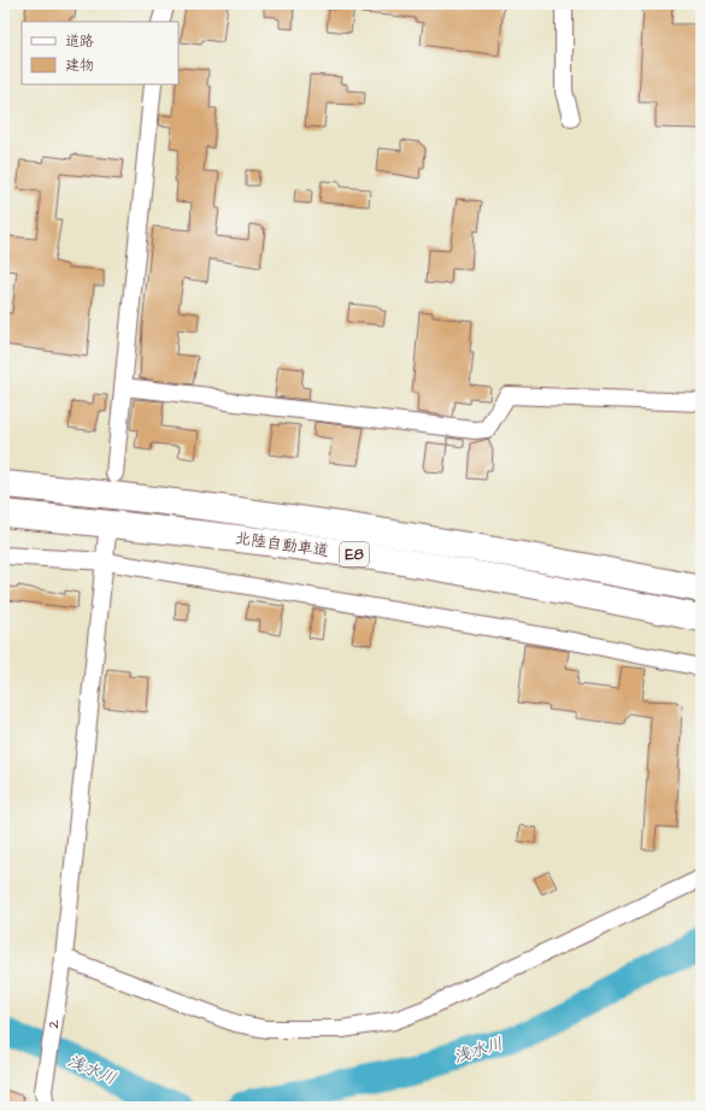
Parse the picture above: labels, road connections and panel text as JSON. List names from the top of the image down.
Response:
{
  "streets": {
    "highway": ["北陸自動車道", "E8"],
    "street": ["2"]
  },
  "water": ["浅水川"],
  "legend": ["道路", "建物"]
}
